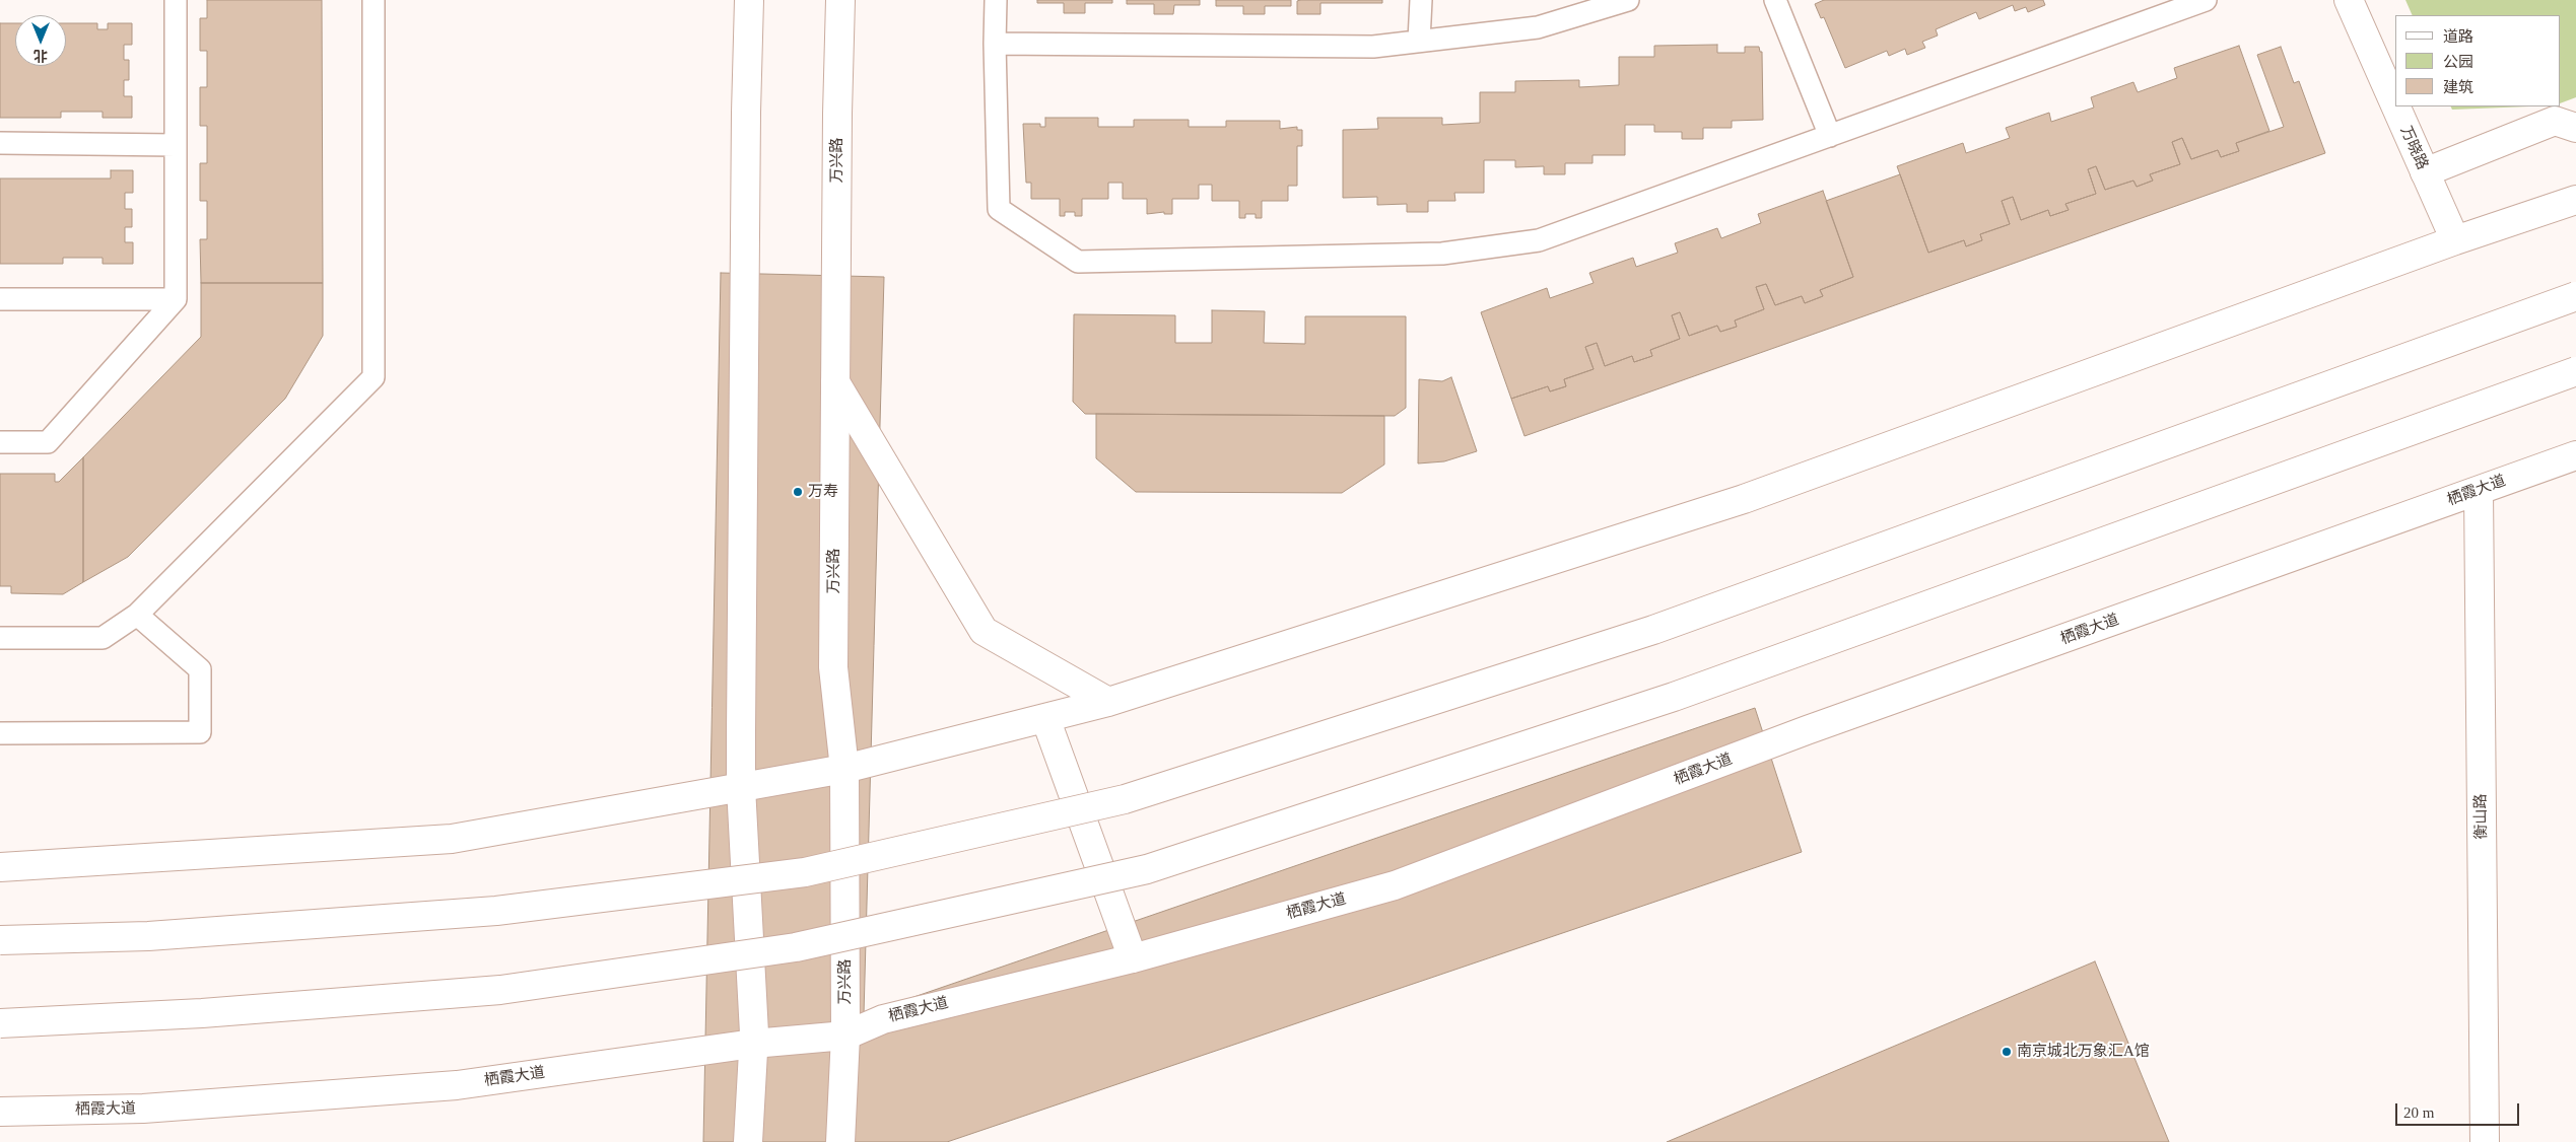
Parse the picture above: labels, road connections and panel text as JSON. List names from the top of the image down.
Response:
{
  "streets": {
    "main road": [
      "万晓路",
      "万兴路",
      "栖霞大道",
      "衡山路"
    ]
  },
  "crossings": [
    ["万兴路", "栖霞大道"],
    ["栖霞大道", "衡山路"]
  ],
  "places": ["万寿", "南京城北万象汇A馆"],
  "legend": ["道路", "公园", "建筑"],
  "scale_bar": "20 m",
  "north": "bottom"
}
